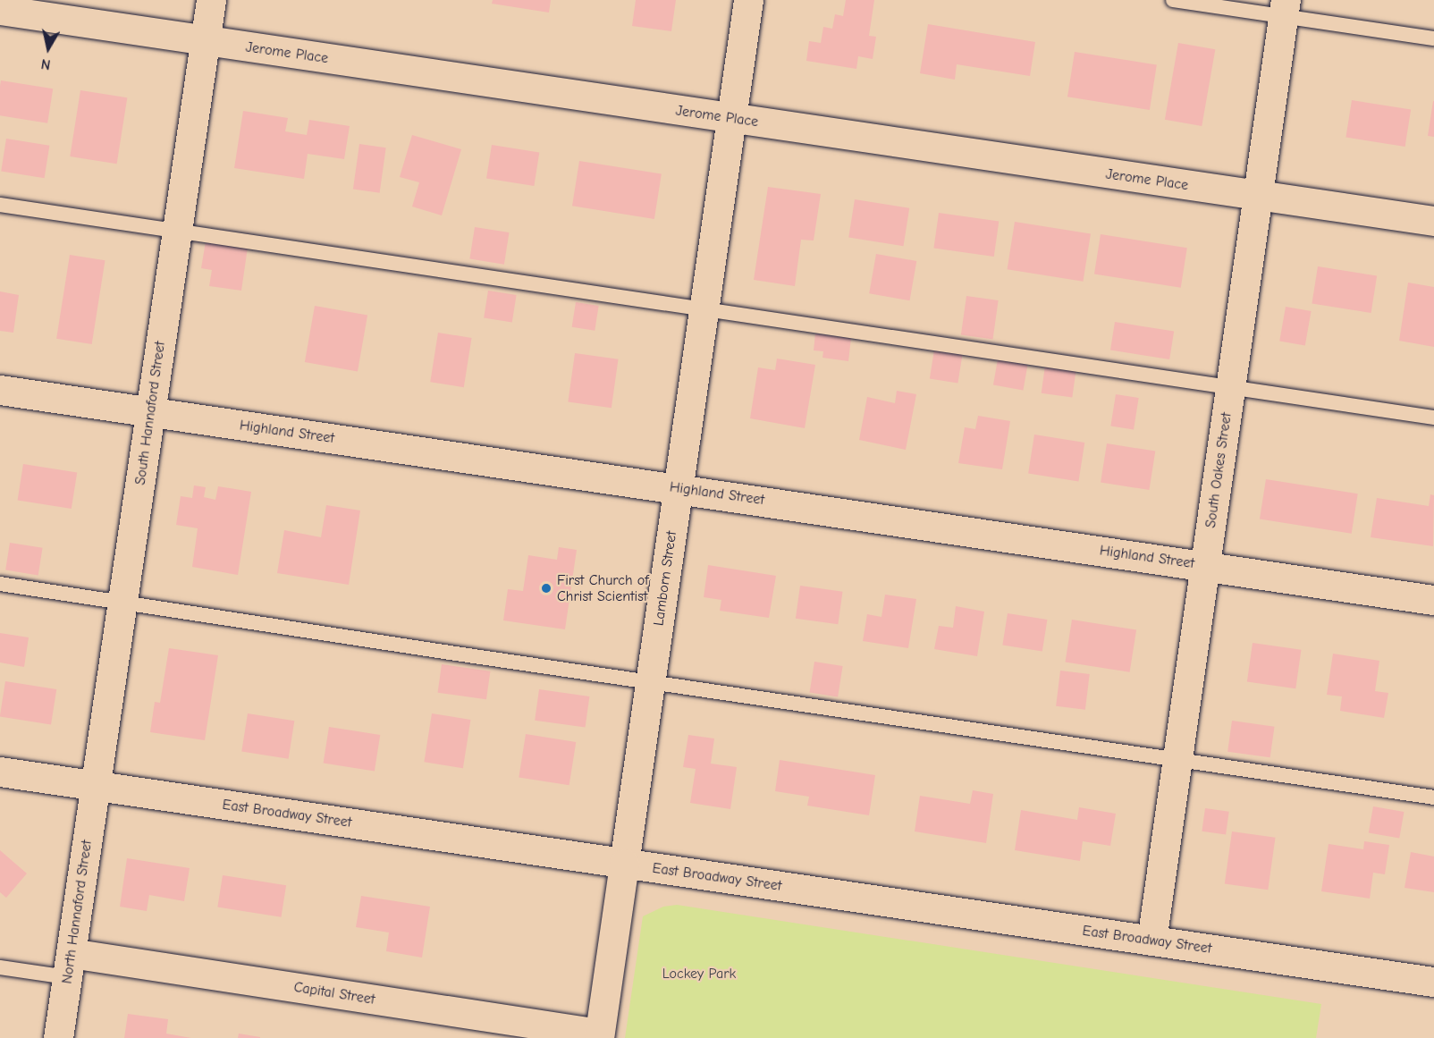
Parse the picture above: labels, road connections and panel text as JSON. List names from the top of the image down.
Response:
{
  "streets": {
    "street": [
      "Jerome Place",
      "South Hannaford Street",
      "Highland Street",
      "South Oakes Street",
      "Lamborn Street",
      "East Broadway Street",
      "North Hannaford Street",
      "Capital Street"
    ]
  },
  "crossings": [
    ["Jerome Place", "South Hannaford Street"],
    ["Jerome Place", "South Oakes Street"],
    ["Jerome Place", "Lamborn Street"],
    ["South Hannaford Street", "Highland Street"],
    ["South Hannaford Street", "East Broadway Street"],
    ["South Hannaford Street", "North Hannaford Street"],
    ["Highland Street", "South Oakes Street"],
    ["Highland Street", "Lamborn Street"],
    ["South Oakes Street", "East Broadway Street"],
    ["Lamborn Street", "East Broadway Street"],
    ["Lamborn Street", "Capital Street"],
    ["East Broadway Street", "North Hannaford Street"],
    ["North Hannaford Street", "Capital Street"]
  ],
  "parks": ["Lockey Park"],
  "places": ["First Church of Christ Scientist"],
  "north": "bottom"
}
